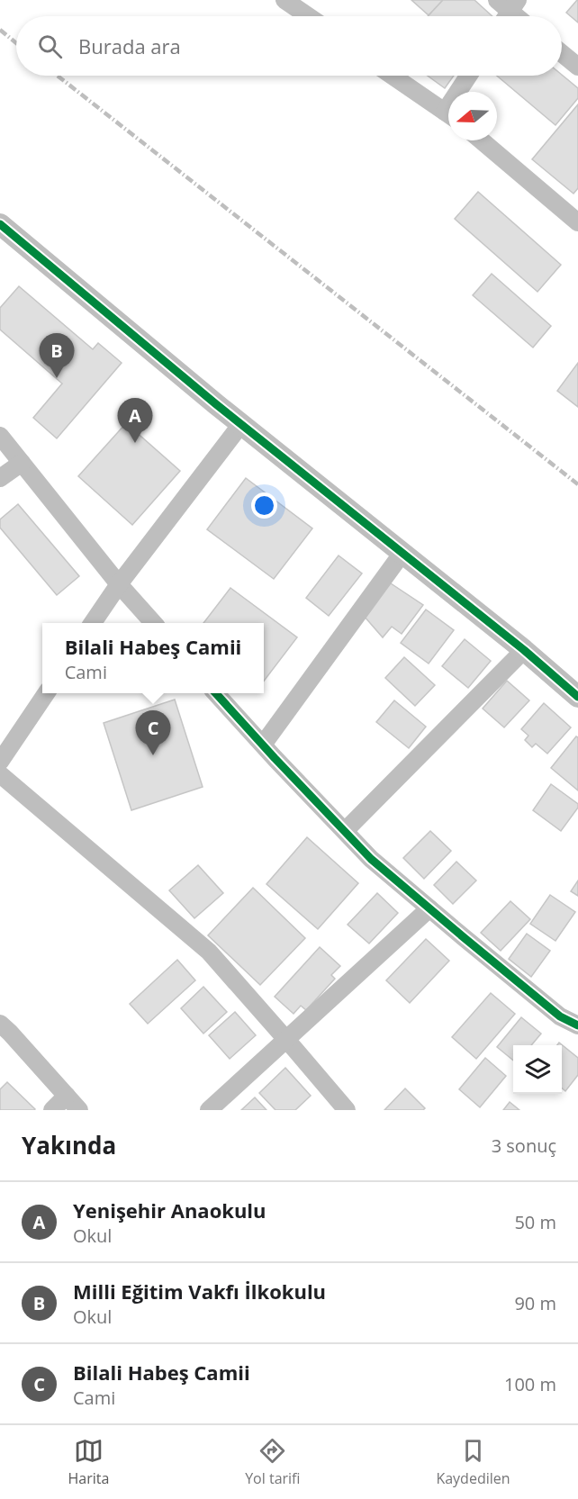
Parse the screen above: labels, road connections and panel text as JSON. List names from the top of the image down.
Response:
{
  "north": "left",
  "page": {
    "search": "Burada ara",
    "pins": ["B", "A", "C"],
    "popup": ["Bilali Habeş Camii", "Cami"],
    "heading": ["Yakında", "3 sonuç"],
    "list": [
      {
        "mark": "A",
        "name": "Yenişehir Anaokulu",
        "note": "Okul",
        "value": "50 m"
      },
      {
        "mark": "B",
        "name": "Milli Eğitim Vakfı İlkokulu",
        "note": "Okul",
        "value": "90 m"
      },
      {
        "mark": "C",
        "name": "Bilali Habeş Camii",
        "note": "Cami",
        "value": "100 m"
      }
    ],
    "nav": ["Harita", "Yol tarifi", "Kaydedilen"]
  }
}
